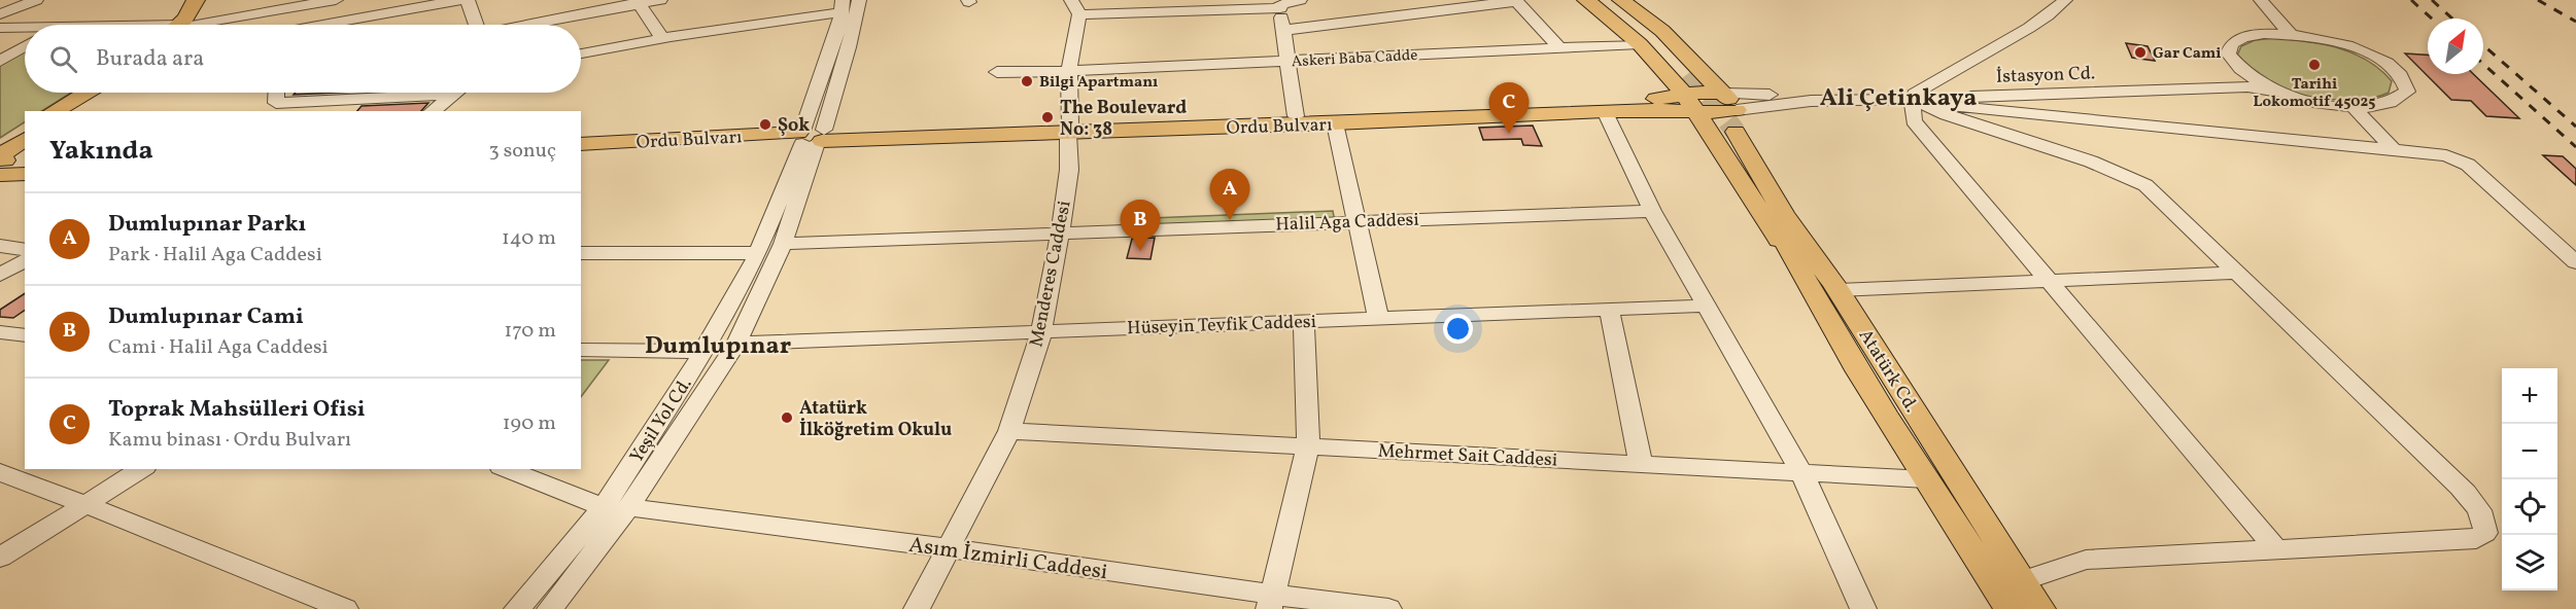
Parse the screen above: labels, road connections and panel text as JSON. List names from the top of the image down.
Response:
{
  "streets": {
    "main road": ["Ordu Bulvarı", "Atatürk Cd."],
    "street": [
      "Askeri Baba Cadde",
      "İstasyon Cd.",
      "Halil Aga Caddesi",
      "Menderes Caddesi",
      "Hüseyin Tevfik Caddesi",
      "Yeşil Yol Cd.",
      "Mehrmet Sait Caddesi",
      "Asım İzmirli Caddesi"
    ]
  },
  "crossings": [
    ["Askeri Baba Cadde", "Menderes Caddesi"],
    ["İstasyon Cd.", "Ordu Bulvarı"],
    ["İstasyon Cd.", "Atatürk Cd."],
    ["Ordu Bulvarı", "Menderes Caddesi"],
    ["Ordu Bulvarı", "Atatürk Cd."],
    ["Ordu Bulvarı", "Yeşil Yol Cd."],
    ["Halil Aga Caddesi", "Menderes Caddesi"],
    ["Halil Aga Caddesi", "Yeşil Yol Cd."],
    ["Menderes Caddesi", "Hüseyin Tevfik Caddesi"],
    ["Menderes Caddesi", "Mehrmet Sait Caddesi"],
    ["Menderes Caddesi", "Asım İzmirli Caddesi"],
    ["Hüseyin Tevfik Caddesi", "Yeşil Yol Cd."],
    ["Atatürk Cd.", "Mehrmet Sait Caddesi"],
    ["Yeşil Yol Cd.", "Asım İzmirli Caddesi"]
  ],
  "districts": ["Ali Çetinkaya", "Dumlupınar"],
  "places": [
    "Gar Cami",
    "Tarihi Lokomotif 45025",
    "Bilgi Apartmanı",
    "The Boulevard No: 38",
    "Şok",
    "Atatürk İlköğretim Okulu"
  ],
  "north": "top right",
  "page": {
    "search": "Burada ara",
    "pins": ["C", "A", "B"],
    "heading": ["Yakında", "3 sonuç"],
    "list": [
      {
        "mark": "A",
        "name": "Dumlupınar Parkı",
        "note": "Park · Halil Aga Caddesi",
        "value": "140 m"
      },
      {
        "mark": "B",
        "name": "Dumlupınar Cami",
        "note": "Cami · Halil Aga Caddesi",
        "value": "170 m"
      },
      {
        "mark": "C",
        "name": "Toprak Mahsülleri Ofisi",
        "note": "Kamu binası · Ordu Bulvarı",
        "value": "190 m"
      }
    ],
    "map_buttons": ["+", "−"]
  }
}
